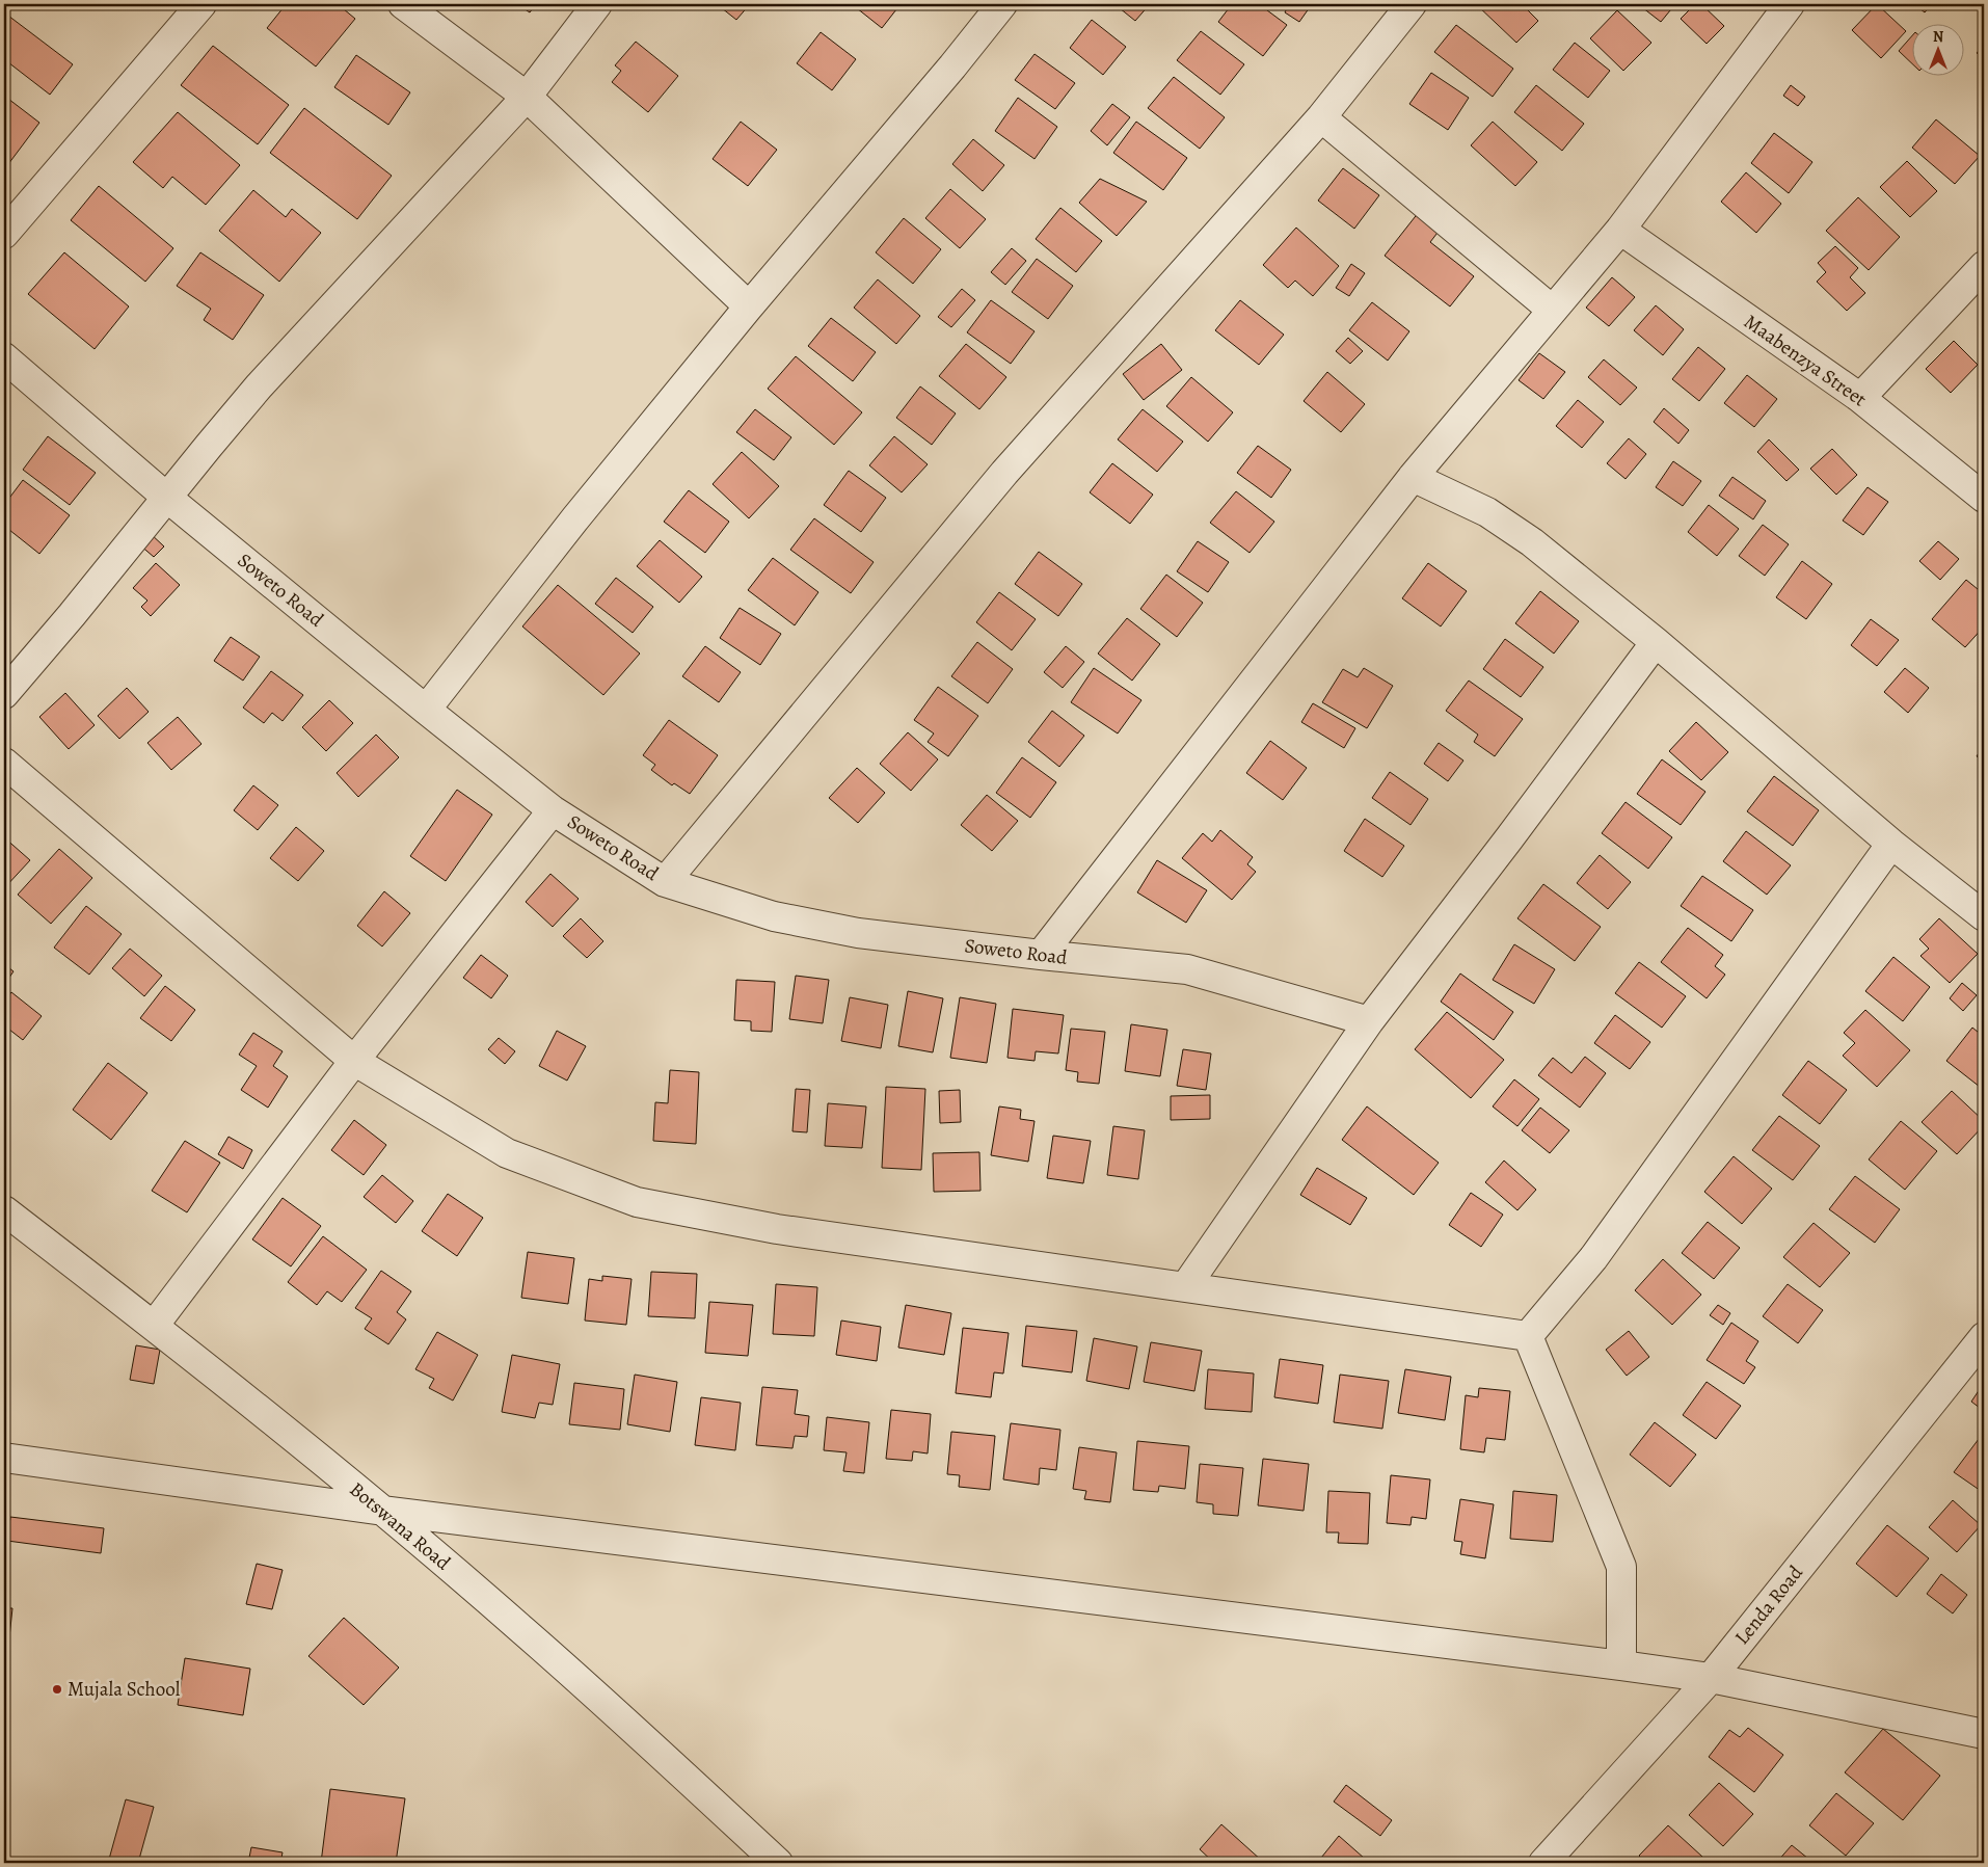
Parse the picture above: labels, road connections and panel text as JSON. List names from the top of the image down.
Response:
{
  "streets": {
    "street": [
      "Maabenzya Street",
      "Soweto Road",
      "Botswana Road",
      "Lenda Road"
    ]
  },
  "places": ["Mujala School"],
  "north": "top"
}
